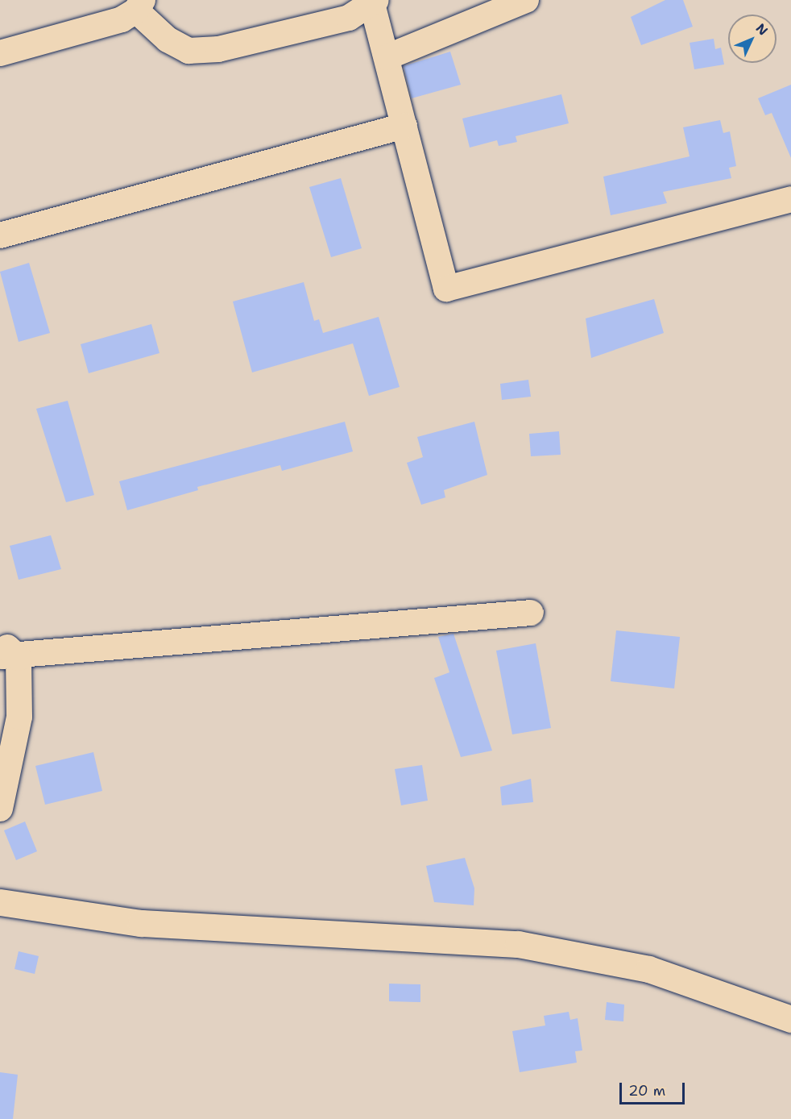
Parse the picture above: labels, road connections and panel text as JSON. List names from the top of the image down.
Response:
{
  "scale_bar": "20 m",
  "north": "top right"
}
